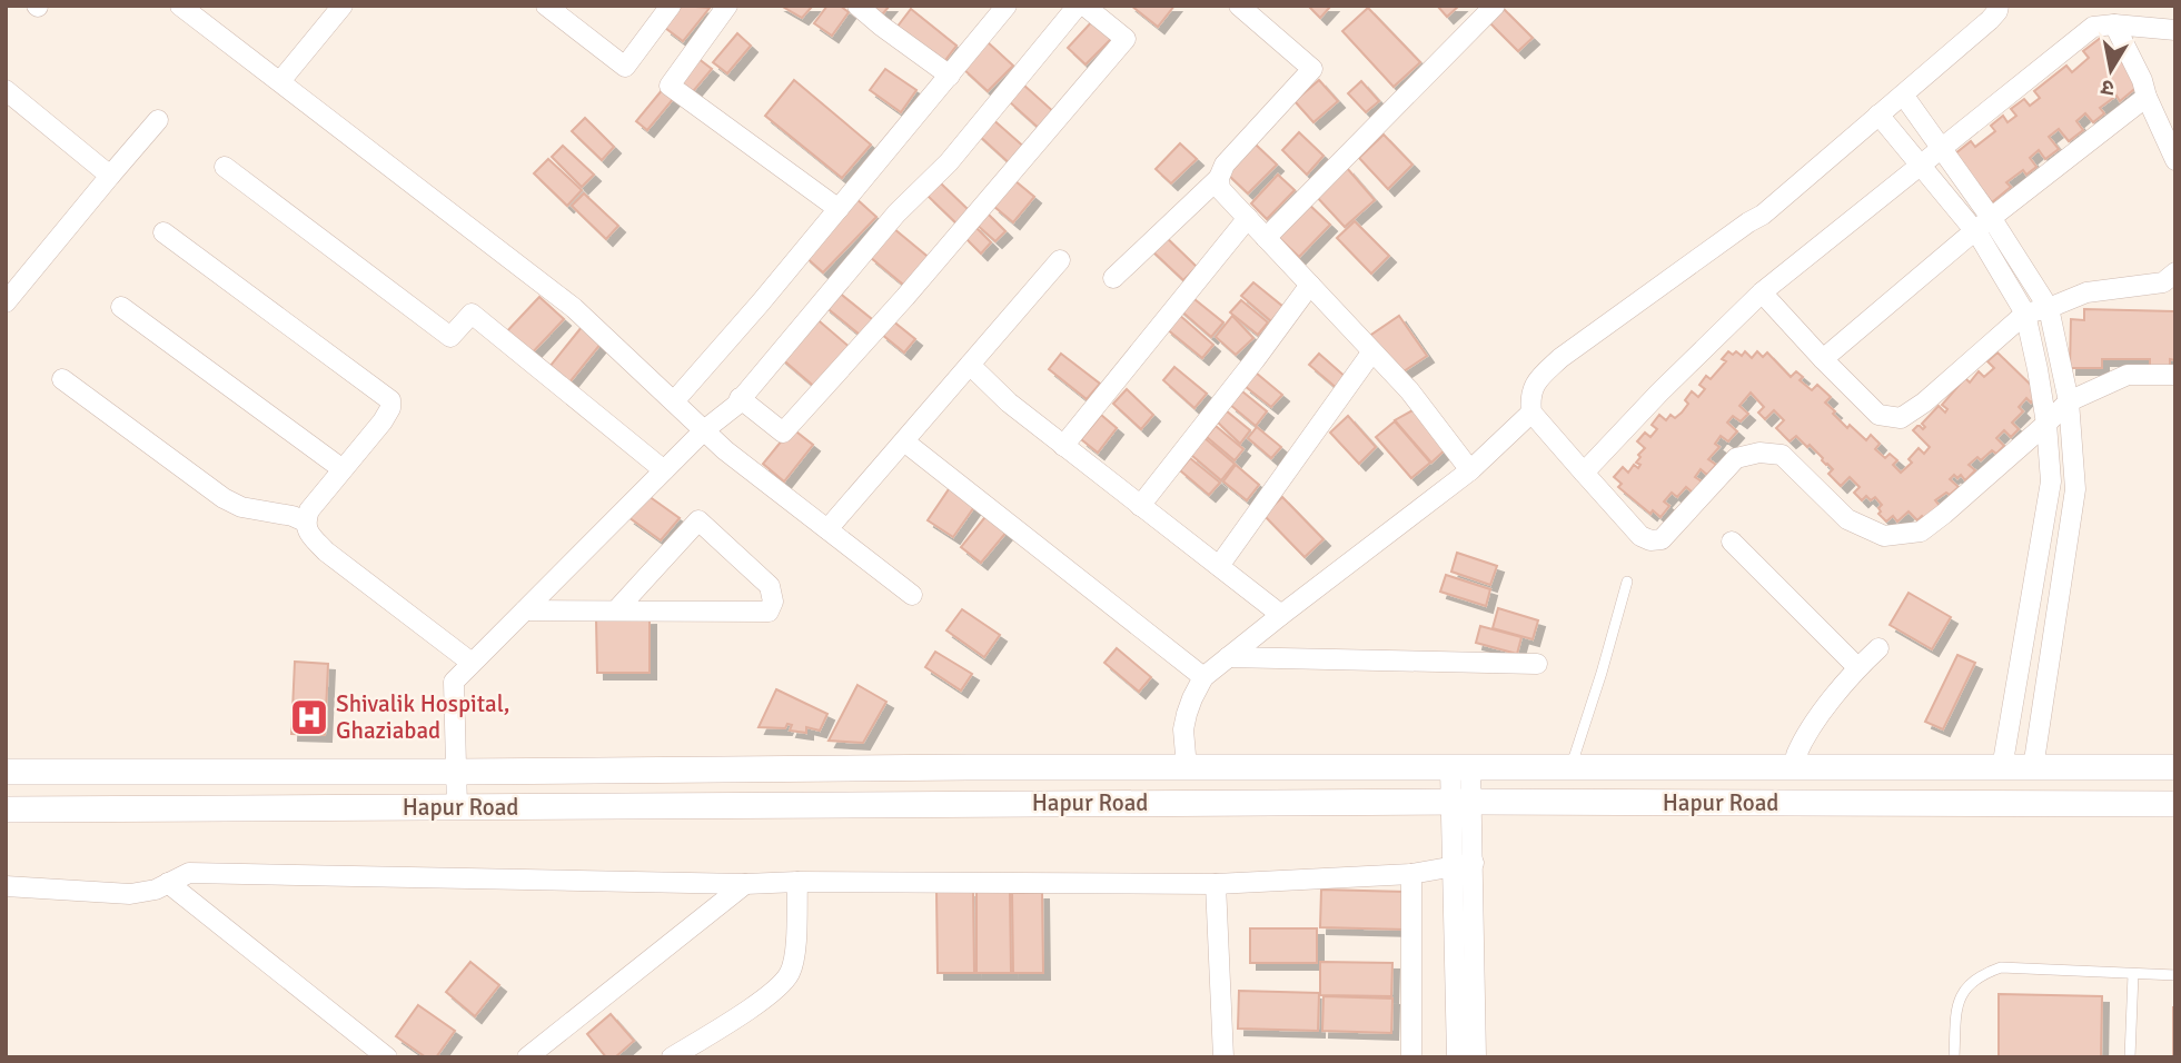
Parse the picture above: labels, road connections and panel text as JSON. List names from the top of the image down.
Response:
{
  "streets": {
    "main road": ["Hapur Road"]
  },
  "places": {
    "hospital": ["Shivalik Hospital, Ghaziabad"]
  },
  "north": "bottom"
}
